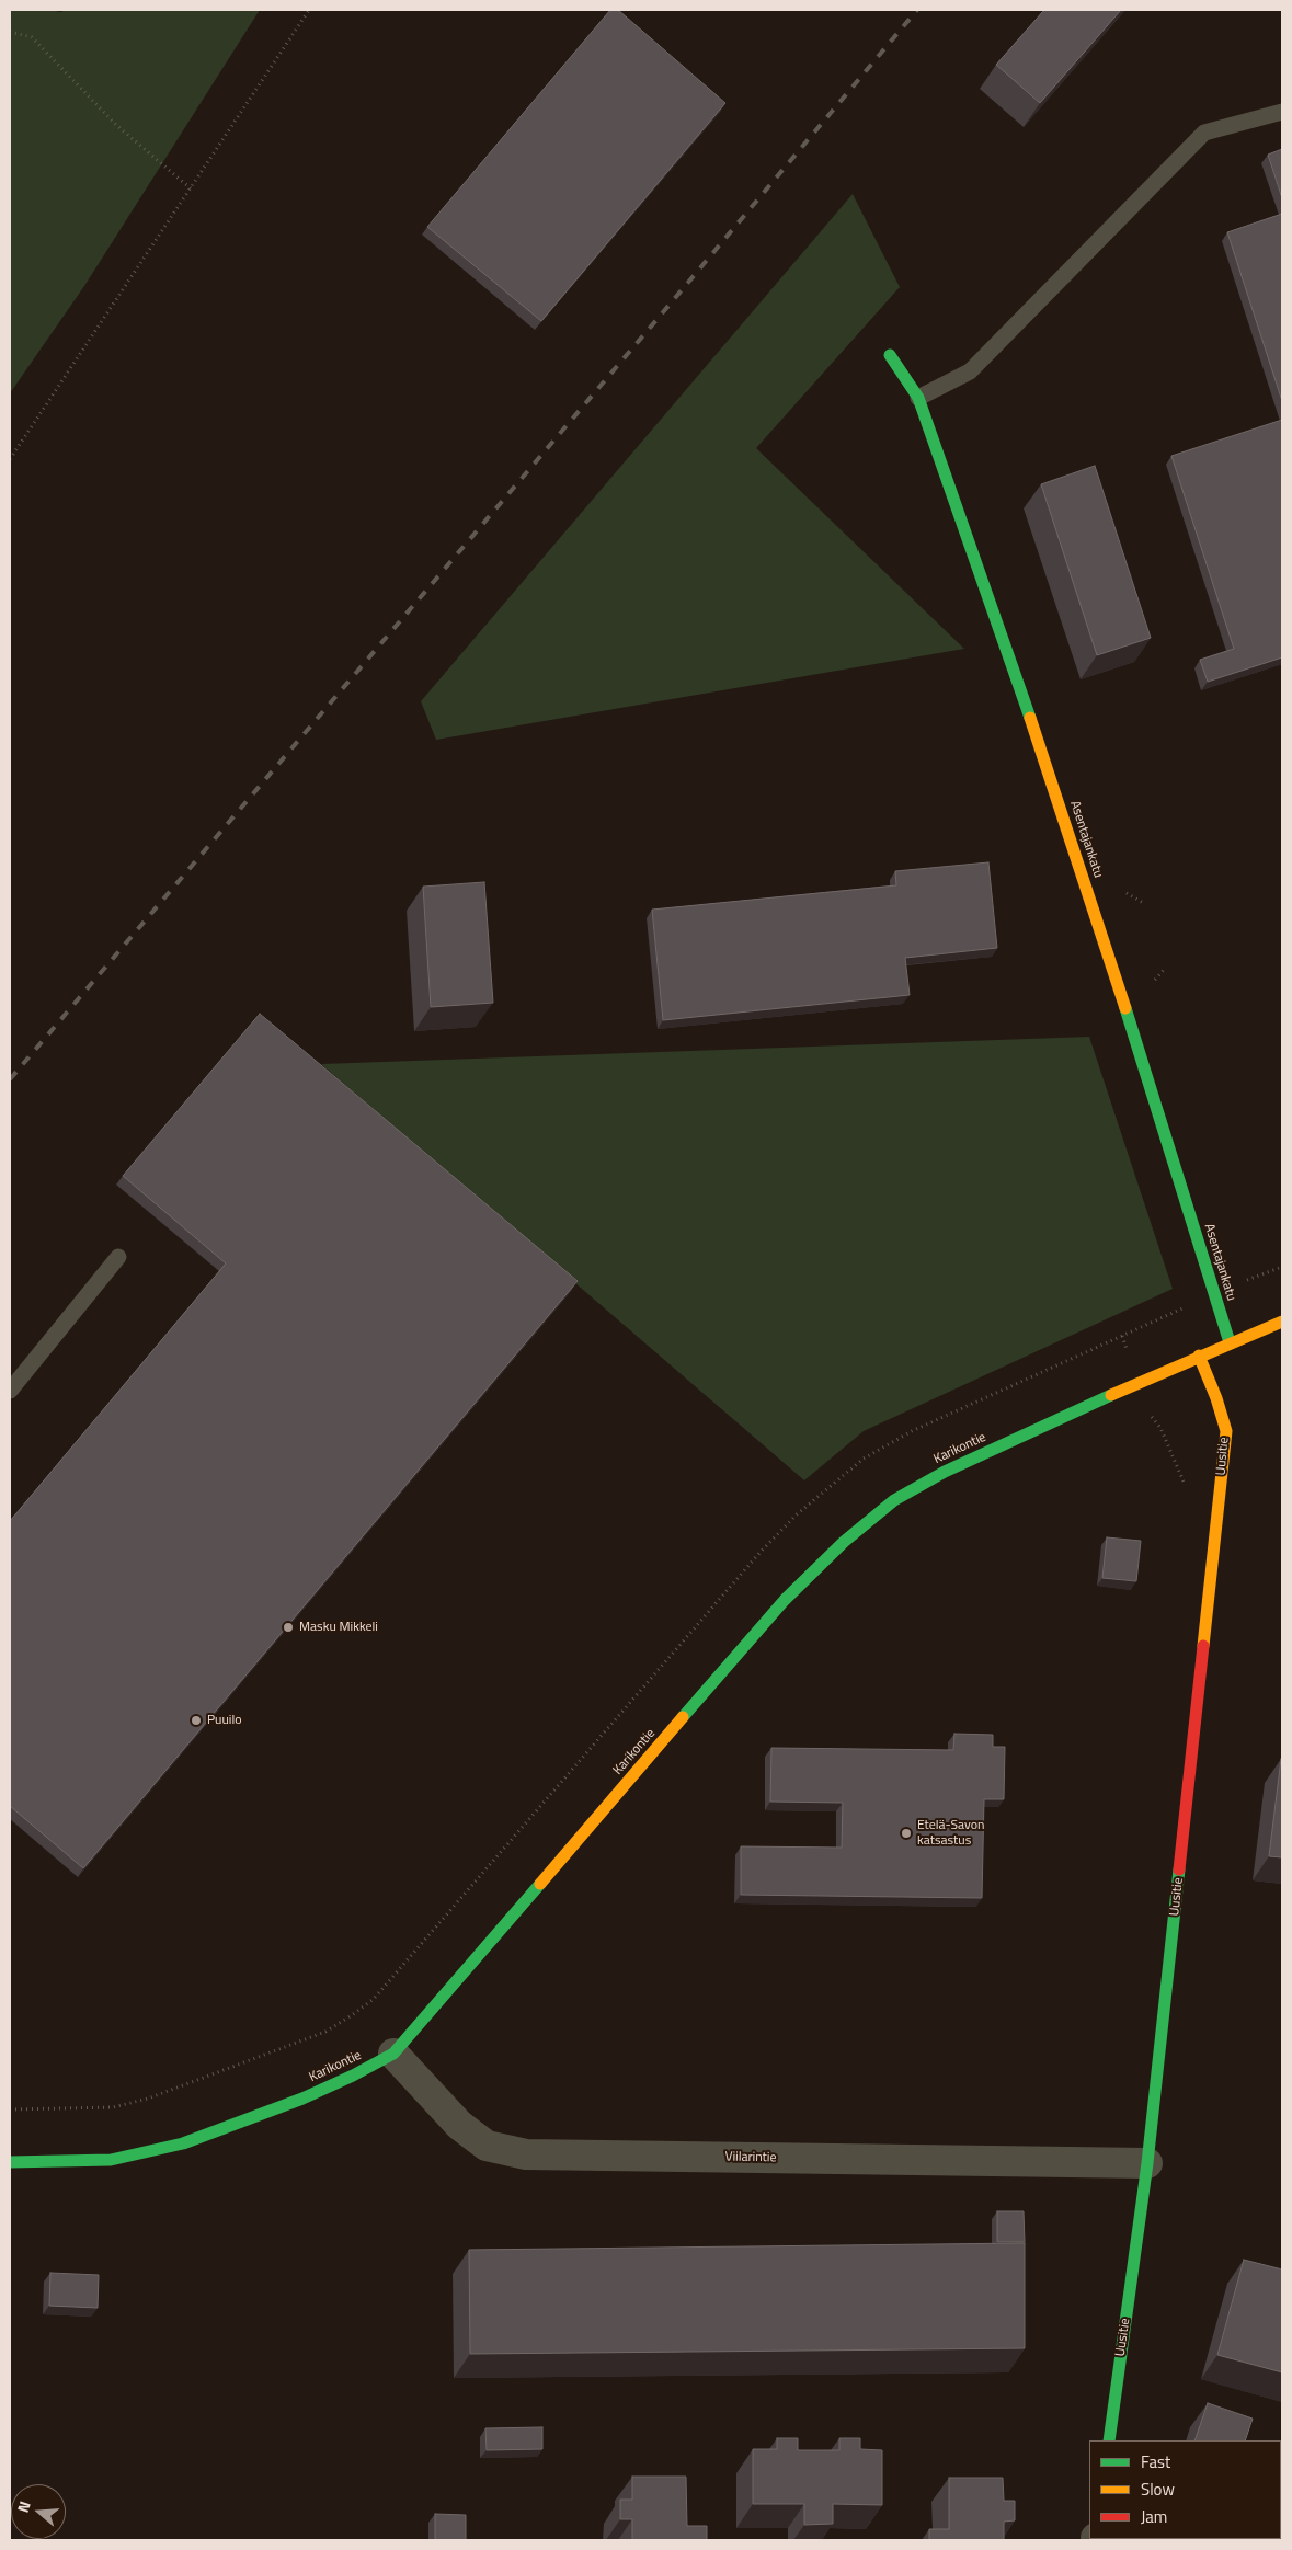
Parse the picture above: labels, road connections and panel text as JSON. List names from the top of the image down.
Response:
{
  "streets": {
    "street": [
      "Asentajankatu",
      "Karikontie",
      "Uusitie",
      "Viilarintie"
    ]
  },
  "crossings": [
    ["Asentajankatu", "Karikontie"],
    ["Karikontie", "Uusitie"],
    ["Karikontie", "Viilarintie"],
    ["Uusitie", "Viilarintie"]
  ],
  "places": ["Masku Mikkeli", "Puuilo", "Etelä-Savon katsastus"],
  "legend": ["Fast", "Slow", "Jam"],
  "north": "left"
}
